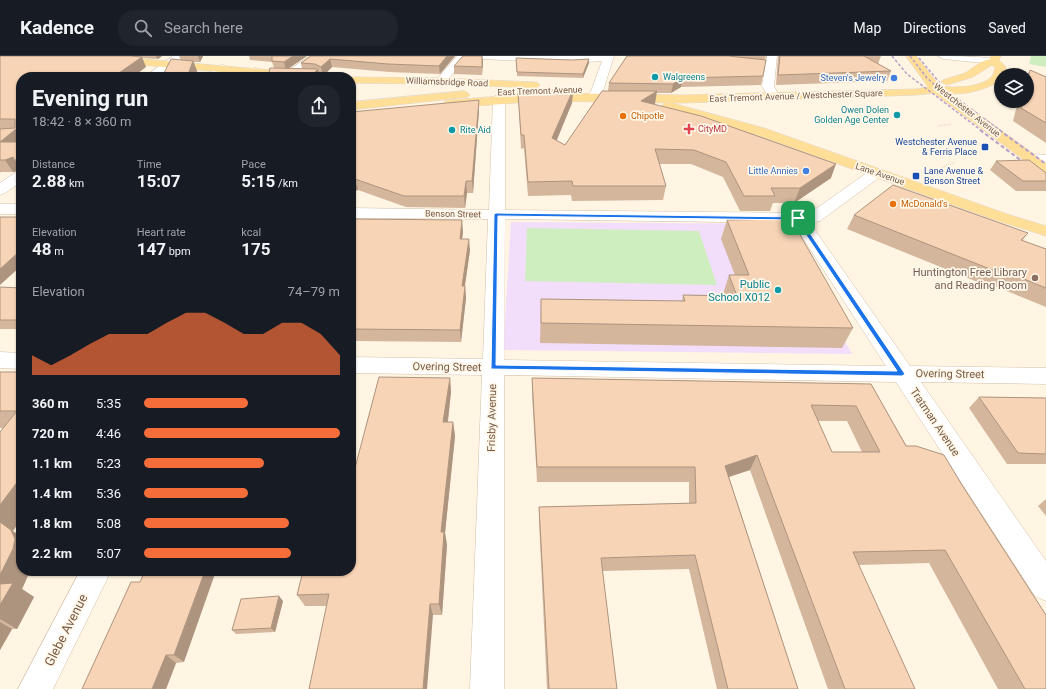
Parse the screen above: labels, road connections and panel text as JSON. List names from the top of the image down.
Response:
{
  "streets": {
    "main road": [
      "Williamsbridge Road",
      "East Tremont Avenue",
      "East Tremont Avenue / Westchester Square",
      "Westchester Avenue",
      "Lane Avenue"
    ],
    "street": [
      "Benson Street",
      "Overing Street",
      "Frisby Avenue",
      "Tratman Avenue",
      "Glebe Avenue"
    ]
  },
  "crossings": [
    ["Williamsbridge Road", "East Tremont Avenue"],
    ["East Tremont Avenue", "East Tremont Avenue / Westchester Square"],
    ["East Tremont Avenue", "Lane Avenue"],
    ["East Tremont Avenue", "Frisby Avenue"],
    ["East Tremont Avenue / Westchester Square", "Westchester Avenue"],
    ["East Tremont Avenue / Westchester Square", "Lane Avenue"],
    ["Lane Avenue", "Benson Street"],
    ["Benson Street", "Frisby Avenue"],
    ["Benson Street", "Tratman Avenue"],
    ["Overing Street", "Frisby Avenue"],
    ["Overing Street", "Tratman Avenue"]
  ],
  "places": {
    "other": [
      "Walgreens",
      "Steven's Jewelry",
      "Owen Dolen Golden Age Center",
      "Chipotle",
      "Rite Aid",
      "Little Annies",
      "McDonald's",
      "Huntington Free Library and Reading Room",
      "Public School X012"
    ],
    "health": ["CityMD"],
    "transit": ["Westchester Avenue & Ferris Place", "Lane Avenue & Benson Street"]
  },
  "page": {
    "header": "Kadence",
    "search": "Search here",
    "nav": ["Map", "Directions", "Saved"],
    "heading": ["Evening run", "18:42 · 8 × 360 m"],
    "stats": [
      ["Distance", "2.88 km"],
      ["Time", "15:07"],
      ["Pace", "5:15 /km"],
      ["Elevation", "48 m"],
      ["Heart rate", "147 bpm"],
      ["kcal", "175"]
    ],
    "chart": ["Elevation", "74–79 m"],
    "list": [
      {
        "name": "360 m",
        "note": "5:35"
      },
      {
        "name": "720 m",
        "note": "4:46"
      },
      {
        "name": "1.1 km",
        "note": "5:23"
      },
      {
        "name": "1.4 km",
        "note": "5:36"
      },
      {
        "name": "1.8 km",
        "note": "5:08"
      },
      {
        "name": "2.2 km",
        "note": "5:07"
      }
    ]
  }
}
